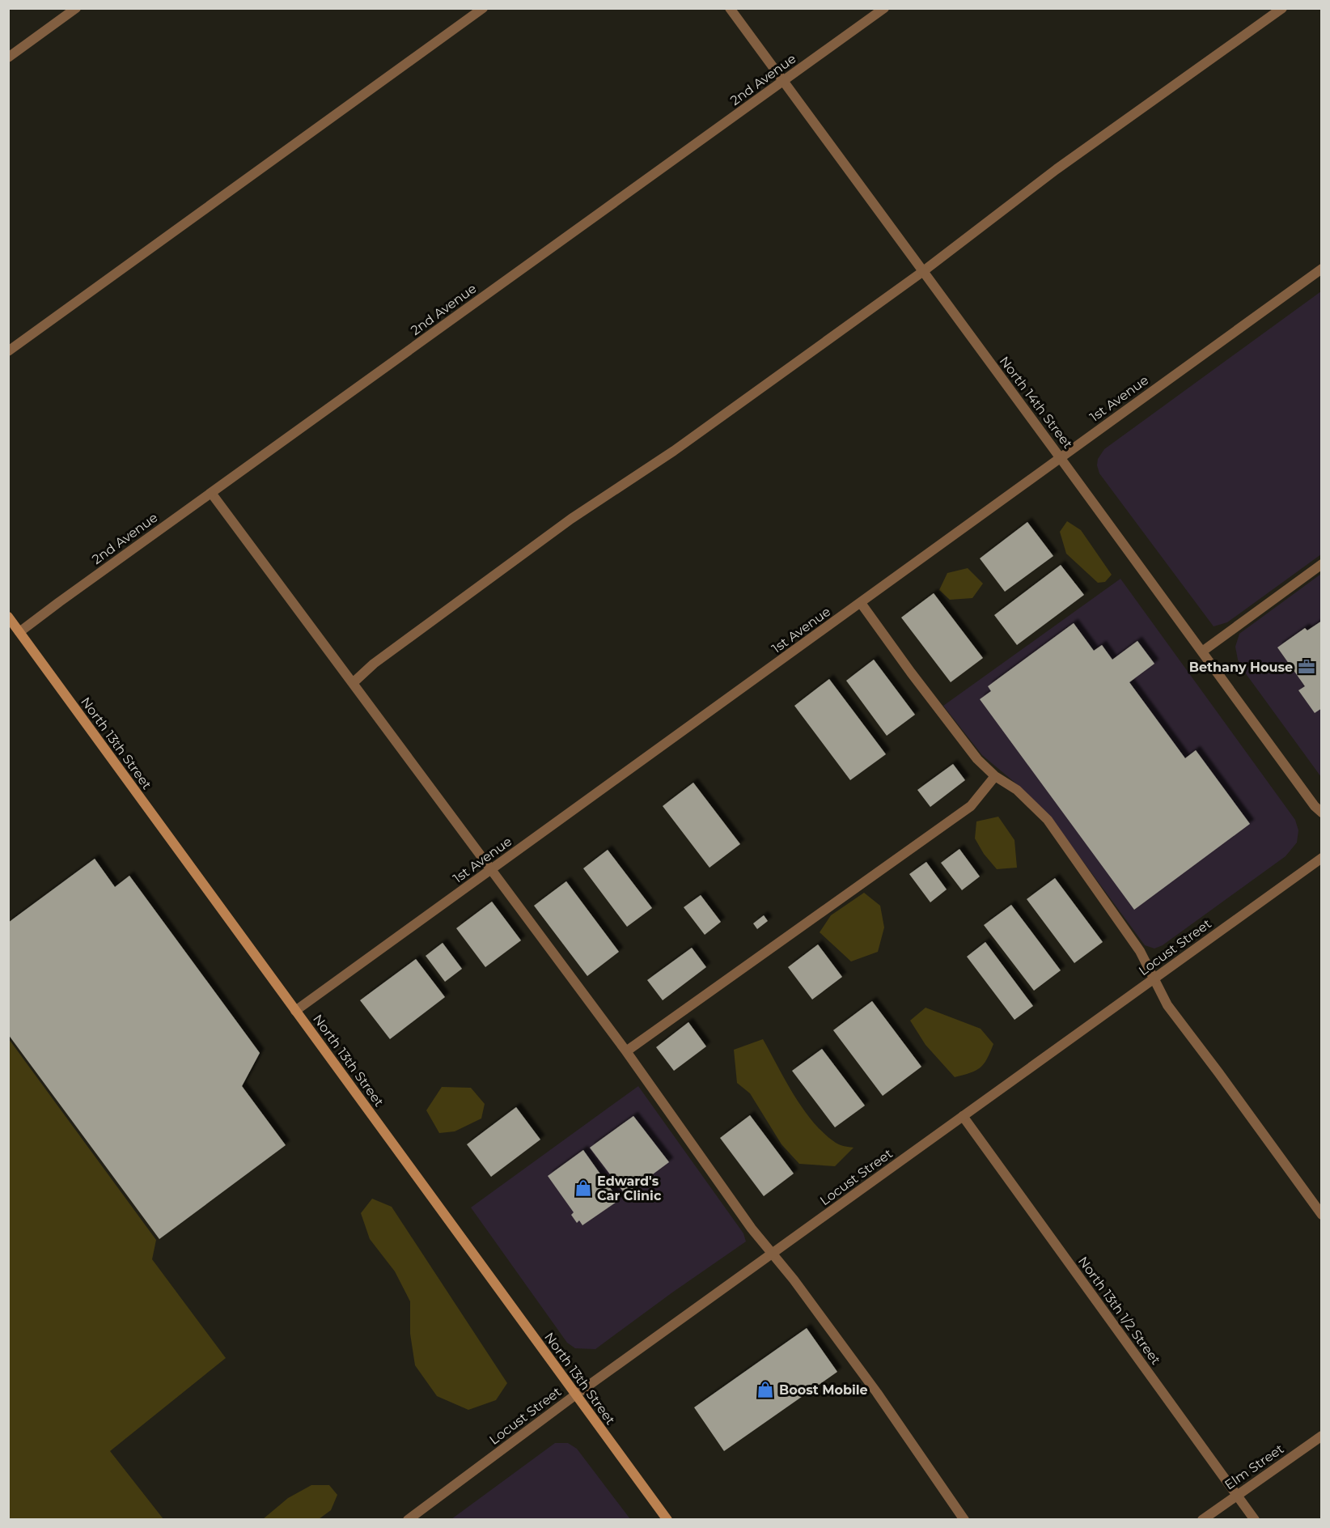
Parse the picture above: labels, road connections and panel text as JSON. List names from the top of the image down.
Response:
{
  "streets": {
    "main road": ["North 13th Street"],
    "street": [
      "2nd Avenue",
      "1st Avenue",
      "North 14th Street",
      "Locust Street",
      "North 13th 1/2 Street",
      "Elm Street"
    ]
  },
  "crossings": [
    ["2nd Avenue", "North 14th Street"],
    ["2nd Avenue", "North 13th Street"],
    ["1st Avenue", "North 14th Street"],
    ["1st Avenue", "North 13th Street"],
    ["North 13th Street", "Locust Street"],
    ["Locust Street", "North 13th 1/2 Street"],
    ["North 13th 1/2 Street", "Elm Street"]
  ],
  "places": {
    "office": ["Bethany House"],
    "shop": ["Edward's Car Clinic", "Boost Mobile"]
  }
}
